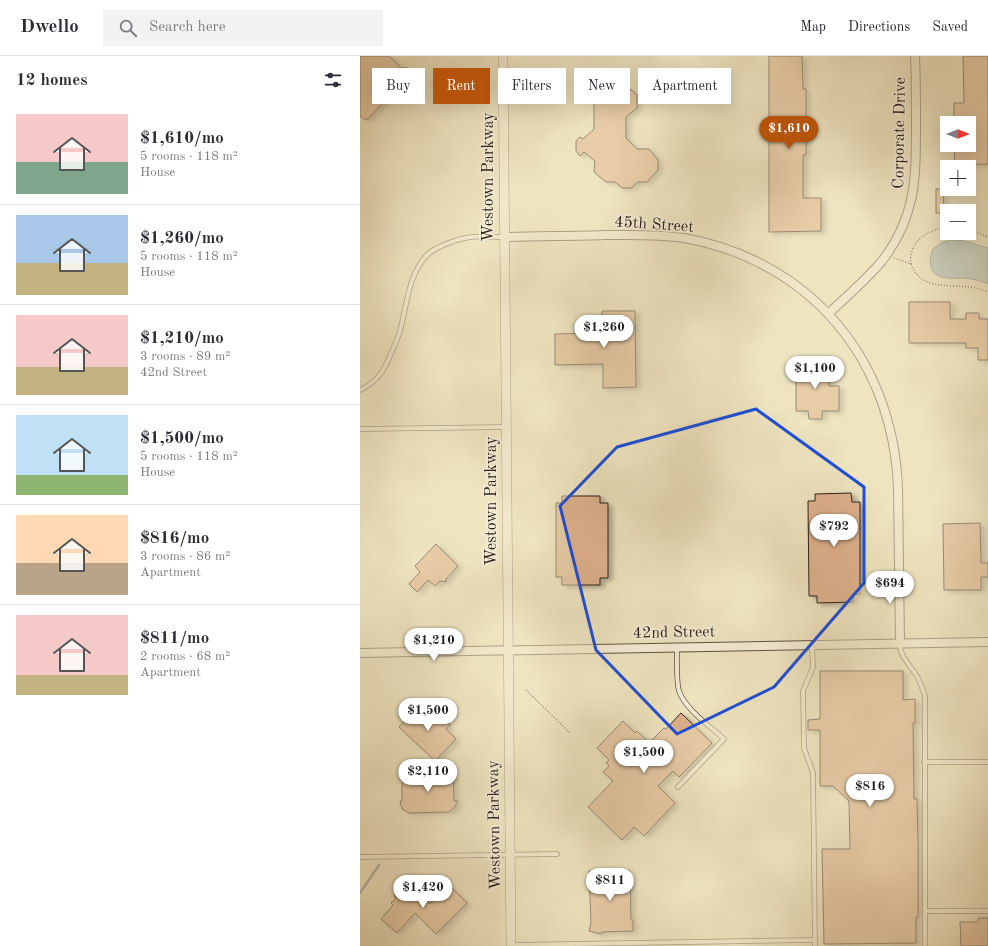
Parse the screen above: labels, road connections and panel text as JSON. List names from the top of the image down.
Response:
{
  "streets": {
    "street": [
      "Corporate Drive",
      "Westown Parkway",
      "45th Street",
      "42nd Street"
    ]
  },
  "crossings": [
    ["Corporate Drive", "45th Street"],
    ["Westown Parkway", "45th Street"],
    ["Westown Parkway", "42nd Street"]
  ],
  "north": "right",
  "page": {
    "header": "Dwello",
    "search": "Search here",
    "nav": ["Map", "Directions", "Saved"],
    "heading": "12 homes",
    "chip": [
      "Buy",
      "Rent",
      "Filters",
      "New",
      "Apartment"
    ],
    "list": [
      {
        "name": "$1,610/mo",
        "note": "5 rooms · 118 m² · House"
      },
      {
        "name": "$1,260/mo",
        "note": "5 rooms · 118 m² · House"
      },
      {
        "name": "$1,210/mo",
        "note": "3 rooms · 89 m² · 42nd Street"
      },
      {
        "name": "$1,500/mo",
        "note": "5 rooms · 118 m² · House"
      },
      {
        "name": "$816/mo",
        "note": "3 rooms · 86 m² · Apartment"
      },
      {
        "name": "$811/mo",
        "note": "2 rooms · 68 m² · Apartment"
      }
    ],
    "map_buttons": ["+", "−"],
    "price": [
      "$1,610",
      "$1,260",
      "$1,100",
      "$792",
      "$694",
      "$1,210",
      "$1,500",
      "$1,500",
      "$2,110",
      "$816",
      "$811",
      "$1,420"
    ]
  }
}
